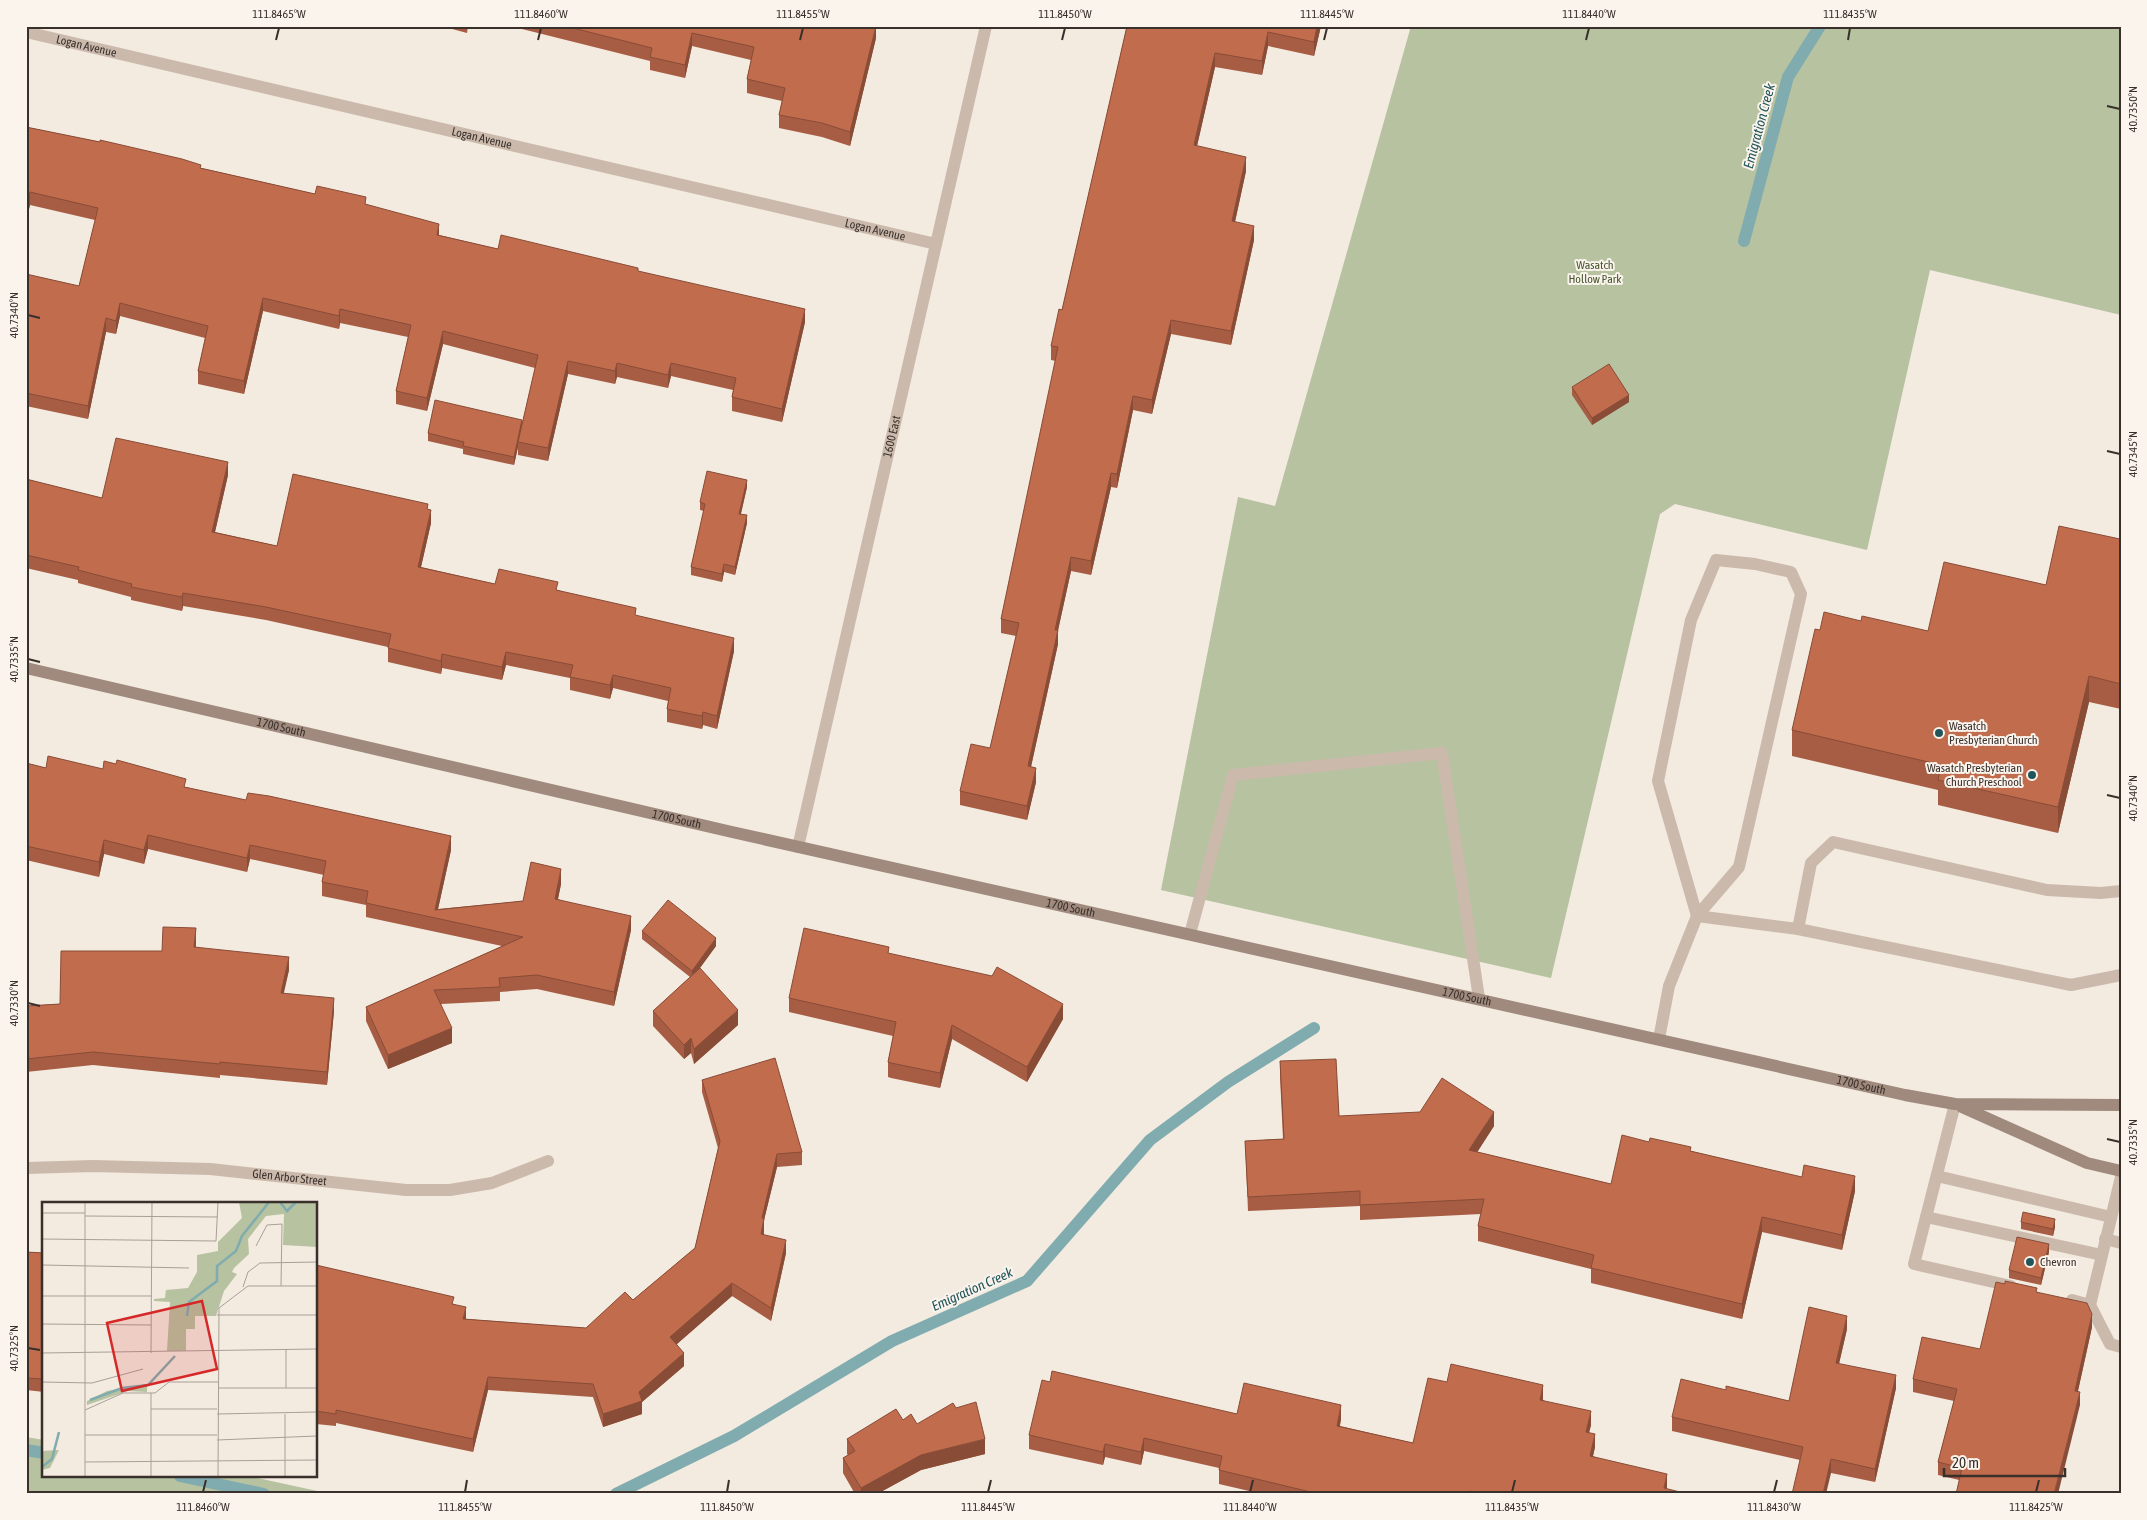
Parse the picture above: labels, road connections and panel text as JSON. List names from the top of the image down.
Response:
{
  "streets": {
    "street": [
      "Logan Avenue",
      "1600 East",
      "1700 South",
      "Glen Arbor Street"
    ]
  },
  "crossings": [
    ["Logan Avenue", "1600 East"],
    ["1600 East", "1700 South"]
  ],
  "water": ["Emigration Creek"],
  "parks": ["Wasatch Hollow Park"],
  "places": ["Wasatch Presbyterian Church", "Wasatch Presbyterian Church Preschool", "Chevron"],
  "scale_bar": "20 m",
  "coordinates": [
    "111.8465°W",
    "111.8460°W",
    "111.8455°W",
    "111.8450°W",
    "111.8445°W",
    "111.8440°W",
    "111.8435°W",
    "40.7350°N",
    "40.7340°N",
    "40.7345°N",
    "40.7335°N",
    "40.7330°N",
    "40.7325°N",
    "111.8430°W",
    "111.8425°W"
  ]
}
